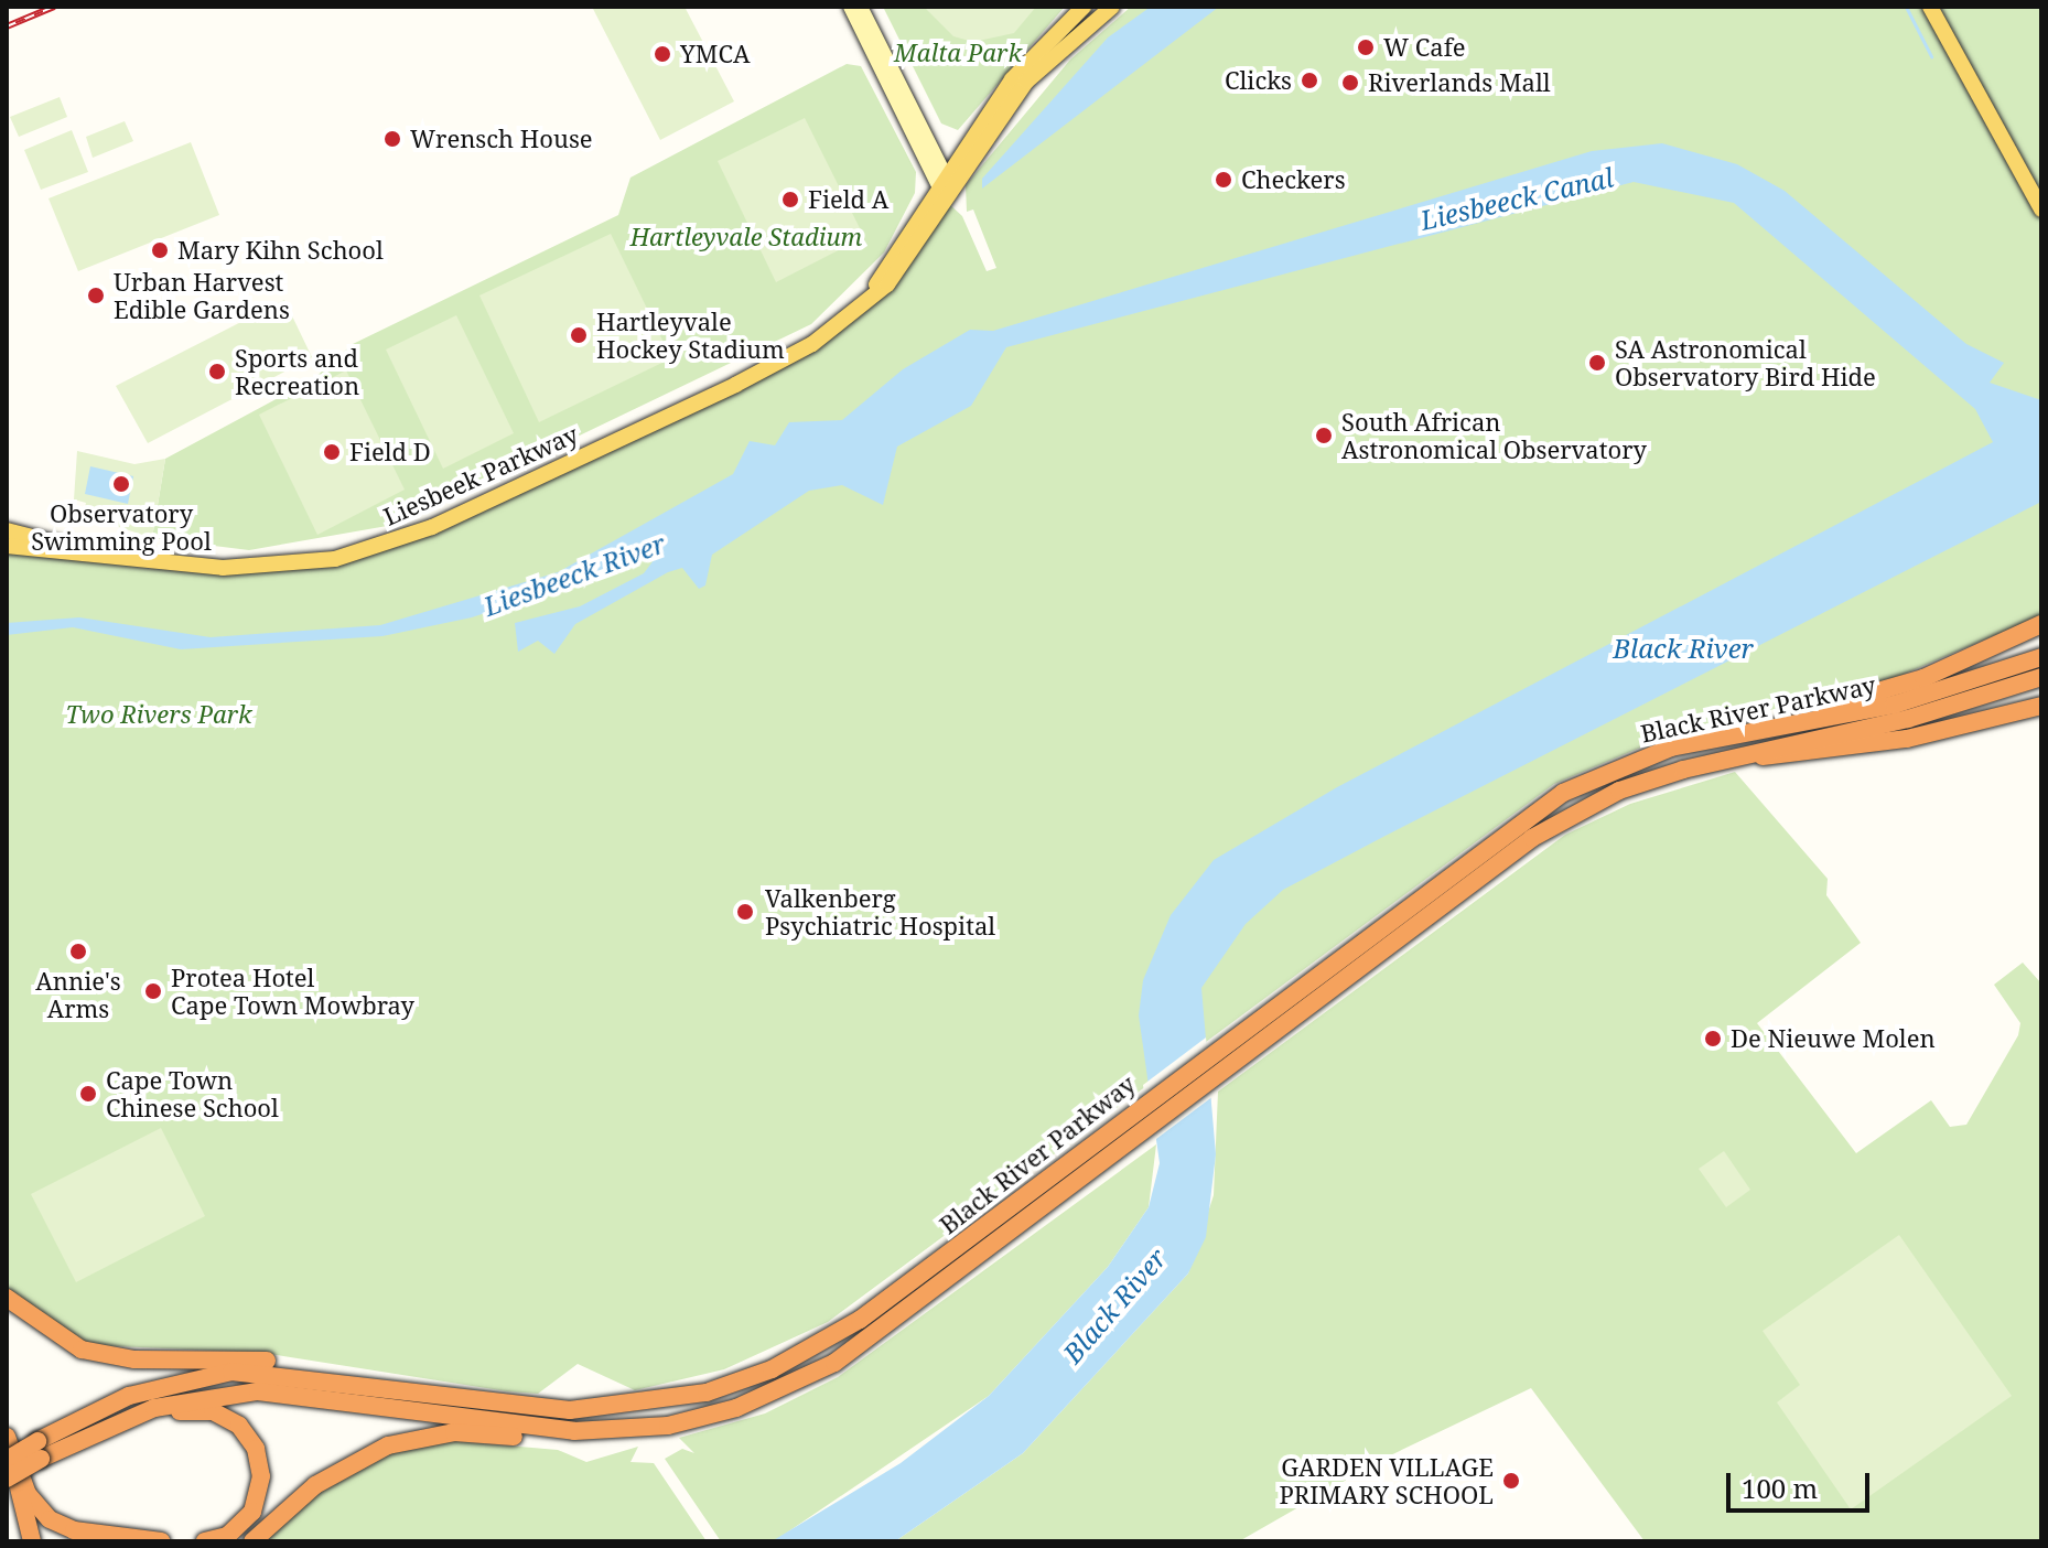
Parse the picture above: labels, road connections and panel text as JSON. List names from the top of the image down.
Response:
{
  "streets": {
    "highway": ["Black River Parkway"],
    "main road": ["Liesbeek Parkway"]
  },
  "water": ["Liesbeeck Canal", "Liesbeeck River", "Black River"],
  "parks": ["Malta Park", "Hartleyvale Stadium", "Two Rivers Park"],
  "places": [
    "W Cafe",
    "YMCA",
    "Clicks",
    "Riverlands Mall",
    "Wrensch House",
    "Checkers",
    "Field A",
    "Mary Kihn School",
    "Urban Harvest Edible Gardens",
    "Hartleyvale Hockey Stadium",
    "SA Astronomical Observatory Bird Hide",
    "Sports and Recreation",
    "South African Astronomical Observatory",
    "Field D",
    "Observatory Swimming Pool",
    "Valkenberg Psychiatric Hospital",
    "Annie's Arms",
    "Protea Hotel Cape Town Mowbray",
    "De Nieuwe Molen",
    "Cape Town Chinese School",
    "GARDEN VILLAGE PRIMARY SCHOOL"
  ],
  "scale_bar": "100 m"
}
